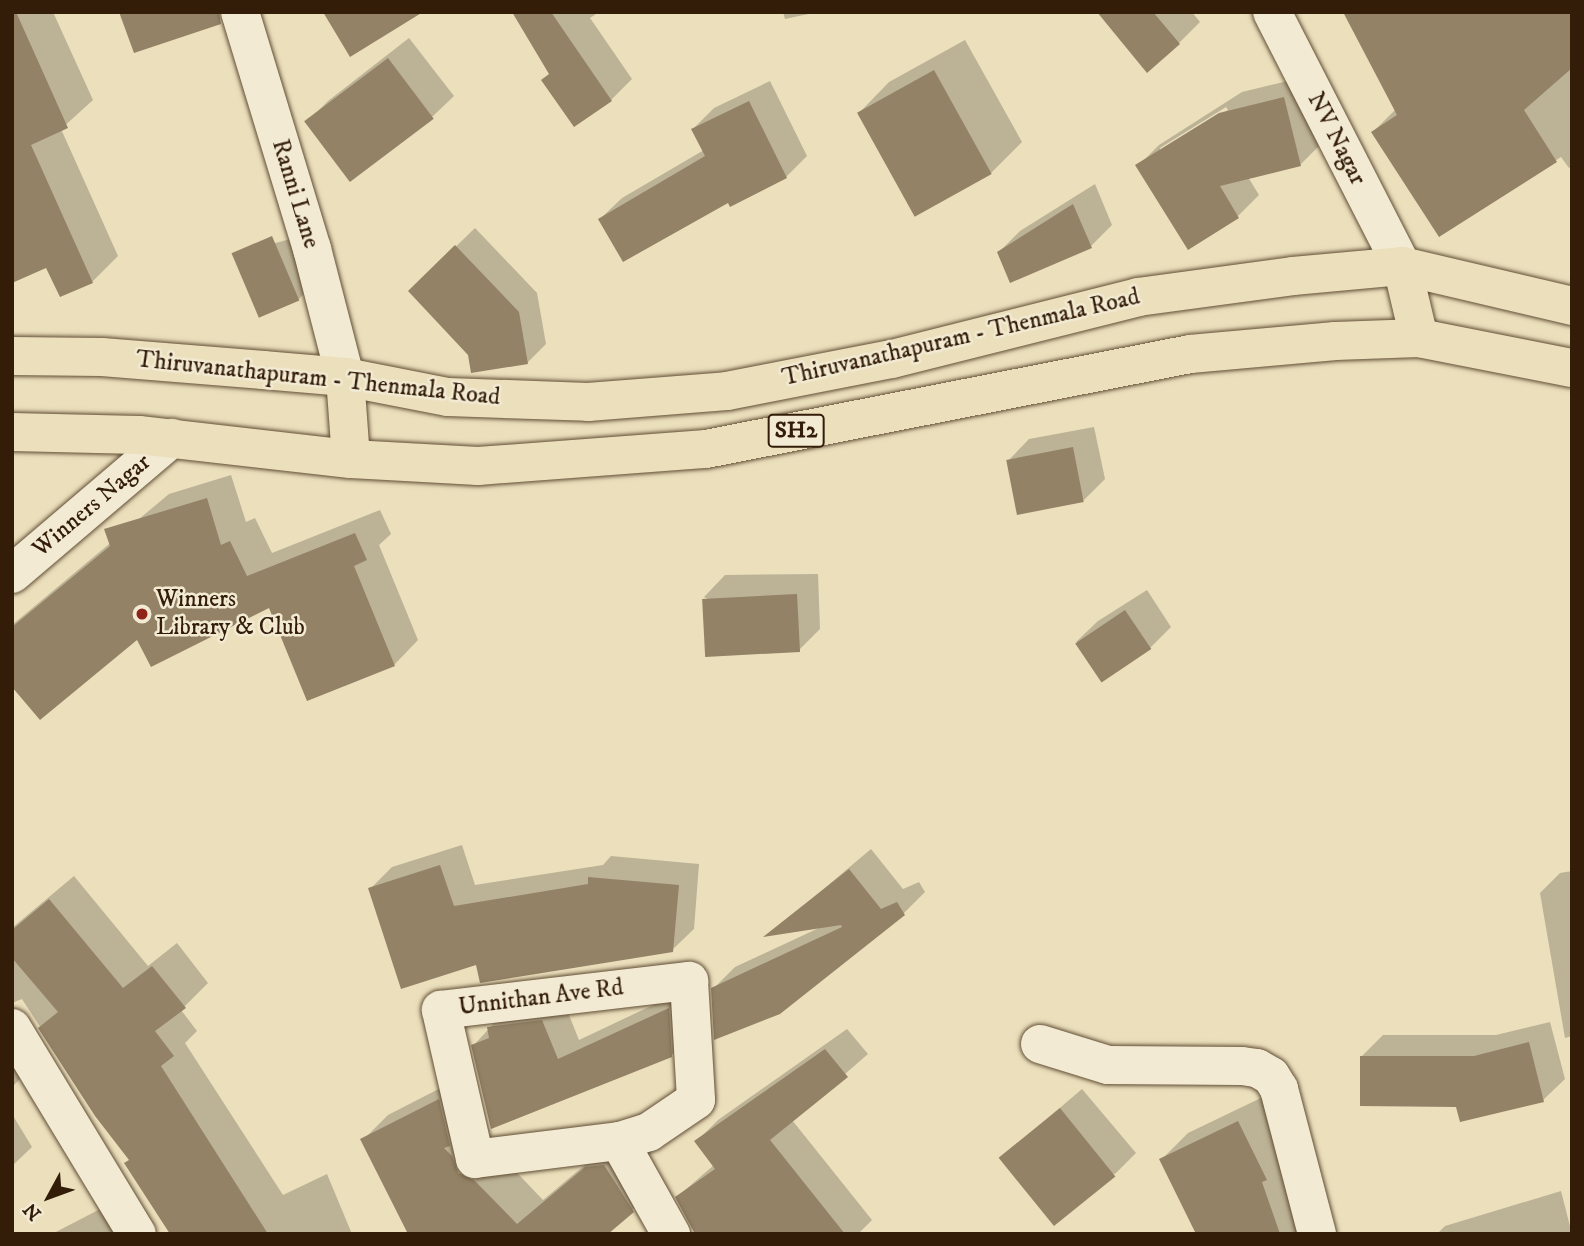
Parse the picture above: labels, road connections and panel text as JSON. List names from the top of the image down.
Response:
{
  "streets": {
    "main road": ["Thiruvanathapuram - Thenmala Road", "SH2"],
    "street": [
      "NV Nagar",
      "Ranni Lane",
      "Winners Nagar",
      "Unnithan Ave Rd"
    ]
  },
  "crossings": [
    ["NV Nagar", "Thiruvanathapuram - Thenmala Road"],
    ["Ranni Lane", "Thiruvanathapuram - Thenmala Road"],
    ["SH2", "Winners Nagar"]
  ],
  "places": ["Winners Library & Club"],
  "north": "bottom left"
}
